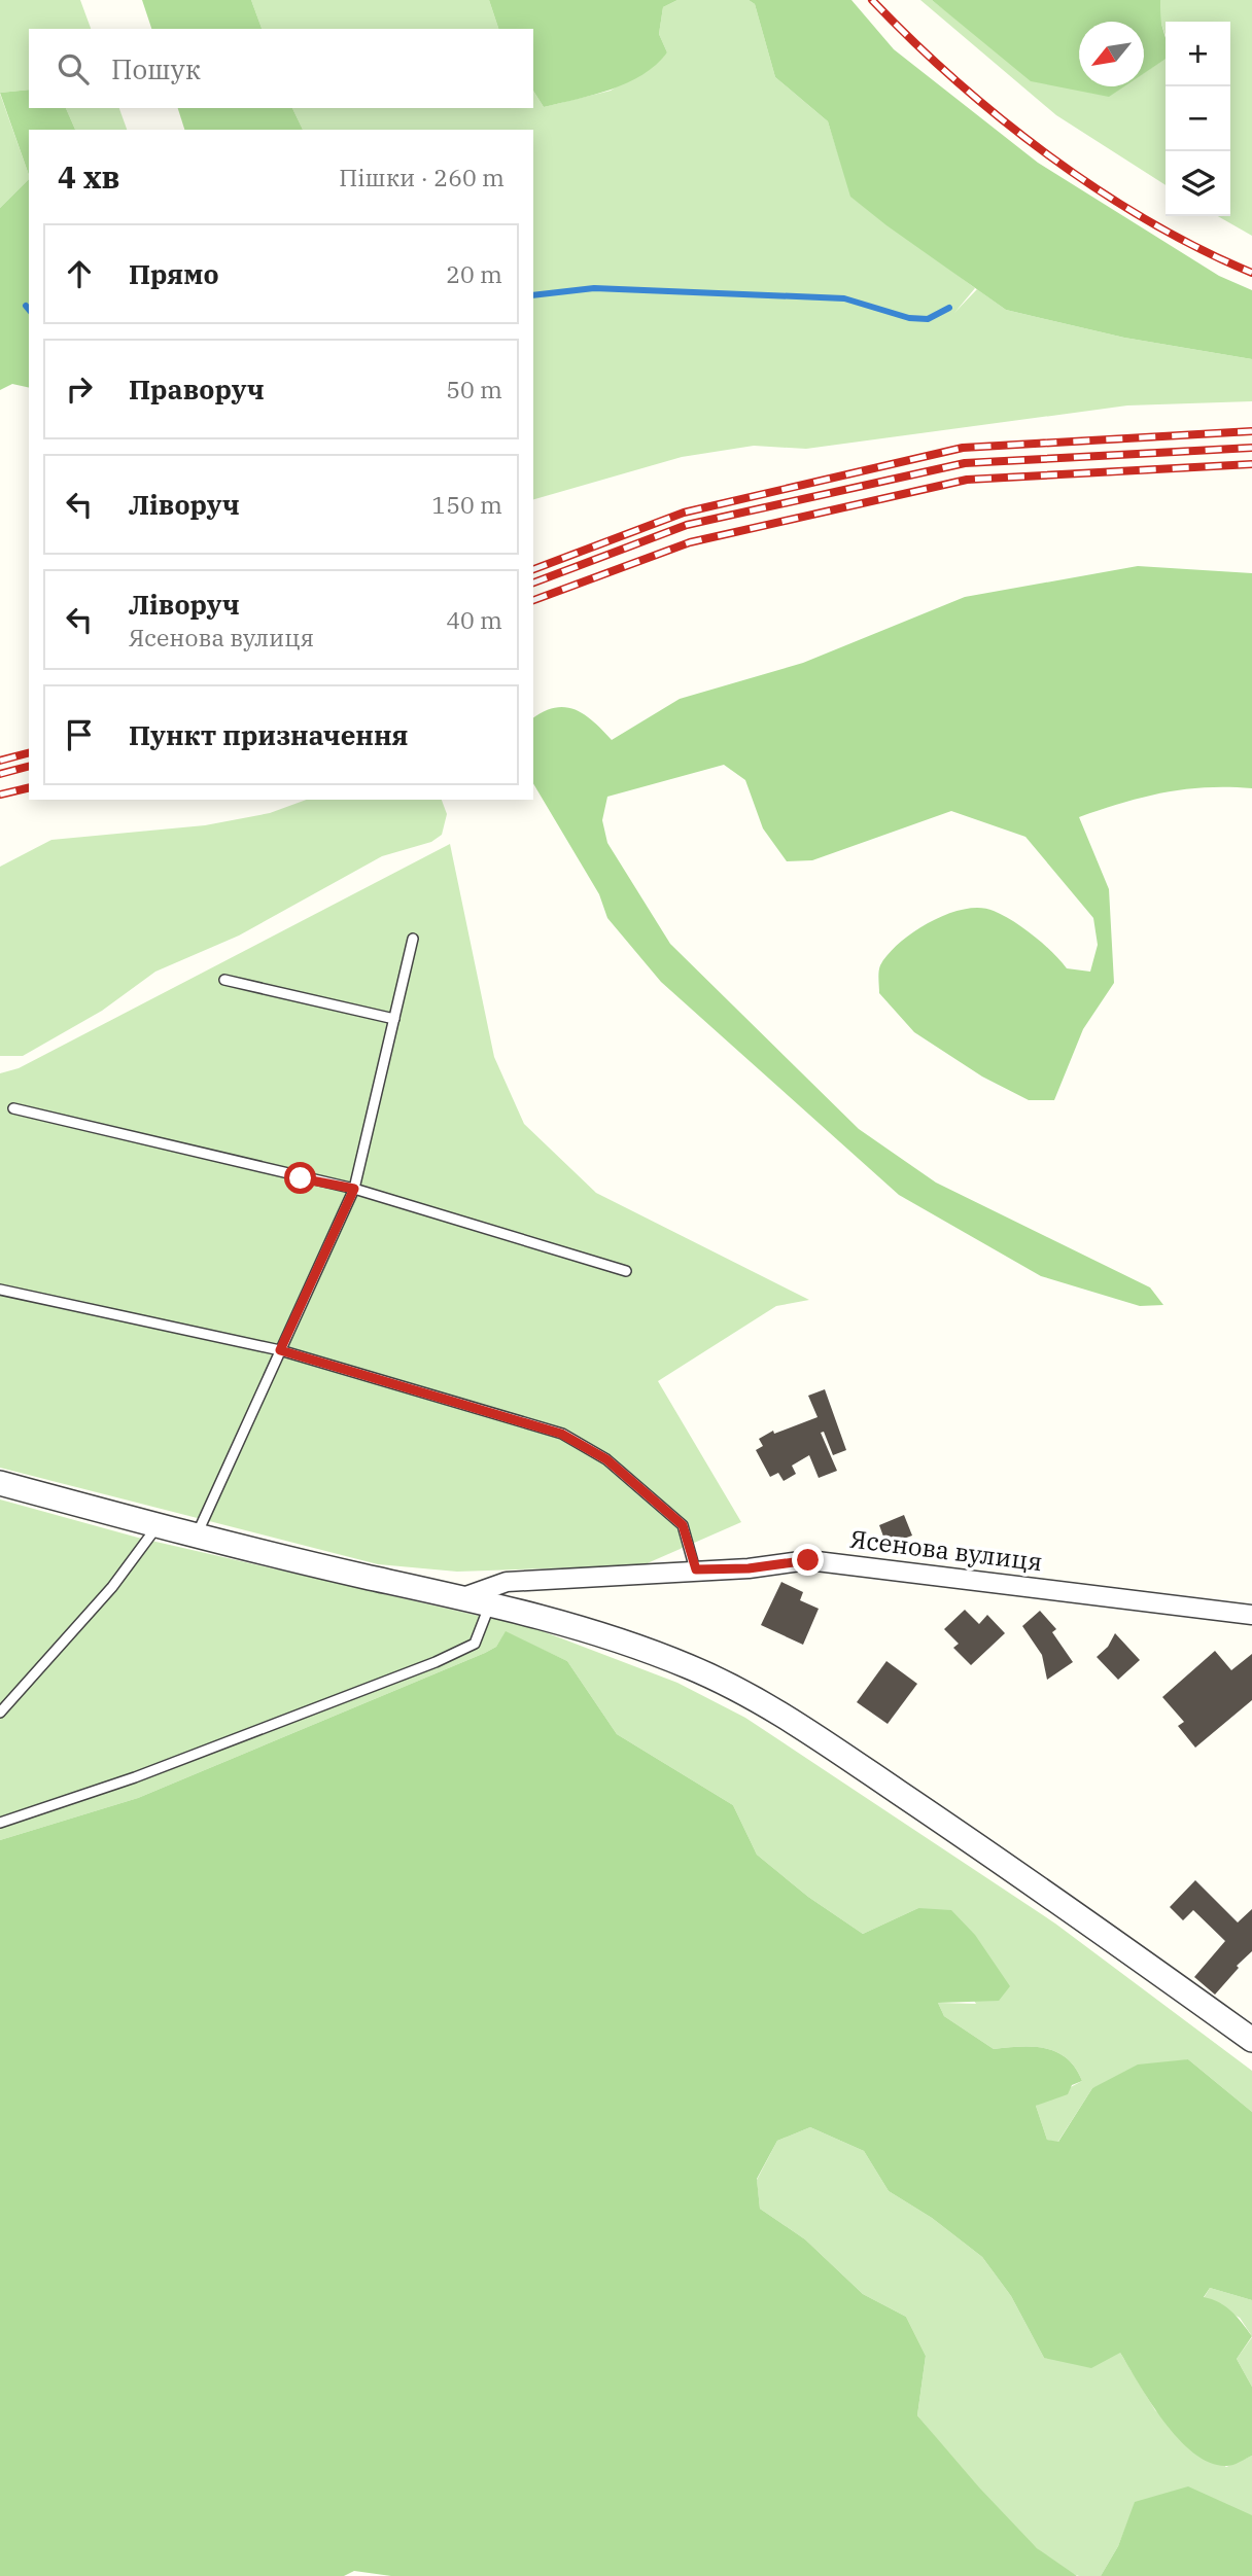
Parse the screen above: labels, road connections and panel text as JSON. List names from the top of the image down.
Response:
{
  "streets": {
    "street": ["Ясенова вулиця"]
  },
  "north": "bottom left",
  "page": {
    "map_buttons": ["+", "−"],
    "search": "Пошук",
    "heading": ["4 хв", "Пішки · 260 m"],
    "list": [
      ["Прямо", "20 m"],
      ["Праворуч", "50 m"],
      ["Ліворуч", "150 m"],
      ["Ліворуч", "Ясенова вулиця", "40 m"],
      "Пункт призначення"
    ]
  }
}
